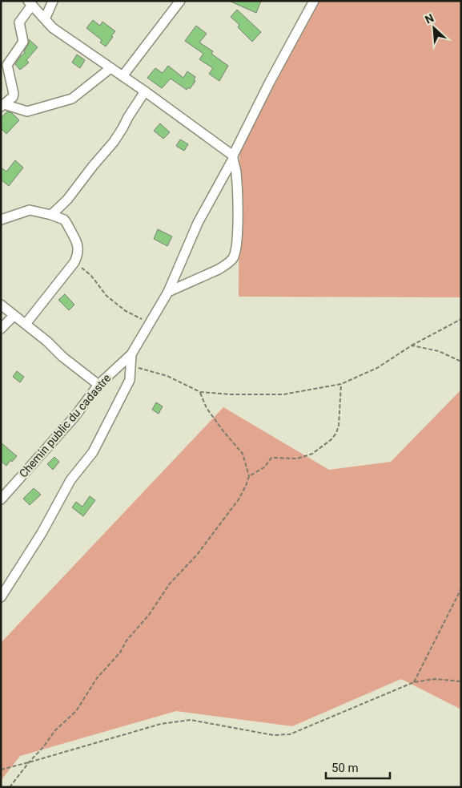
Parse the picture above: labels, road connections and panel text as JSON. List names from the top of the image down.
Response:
{
  "streets": {
    "street": ["Chemin public du cadastre"]
  },
  "scale_bar": "50 m",
  "north": "top left"
}
